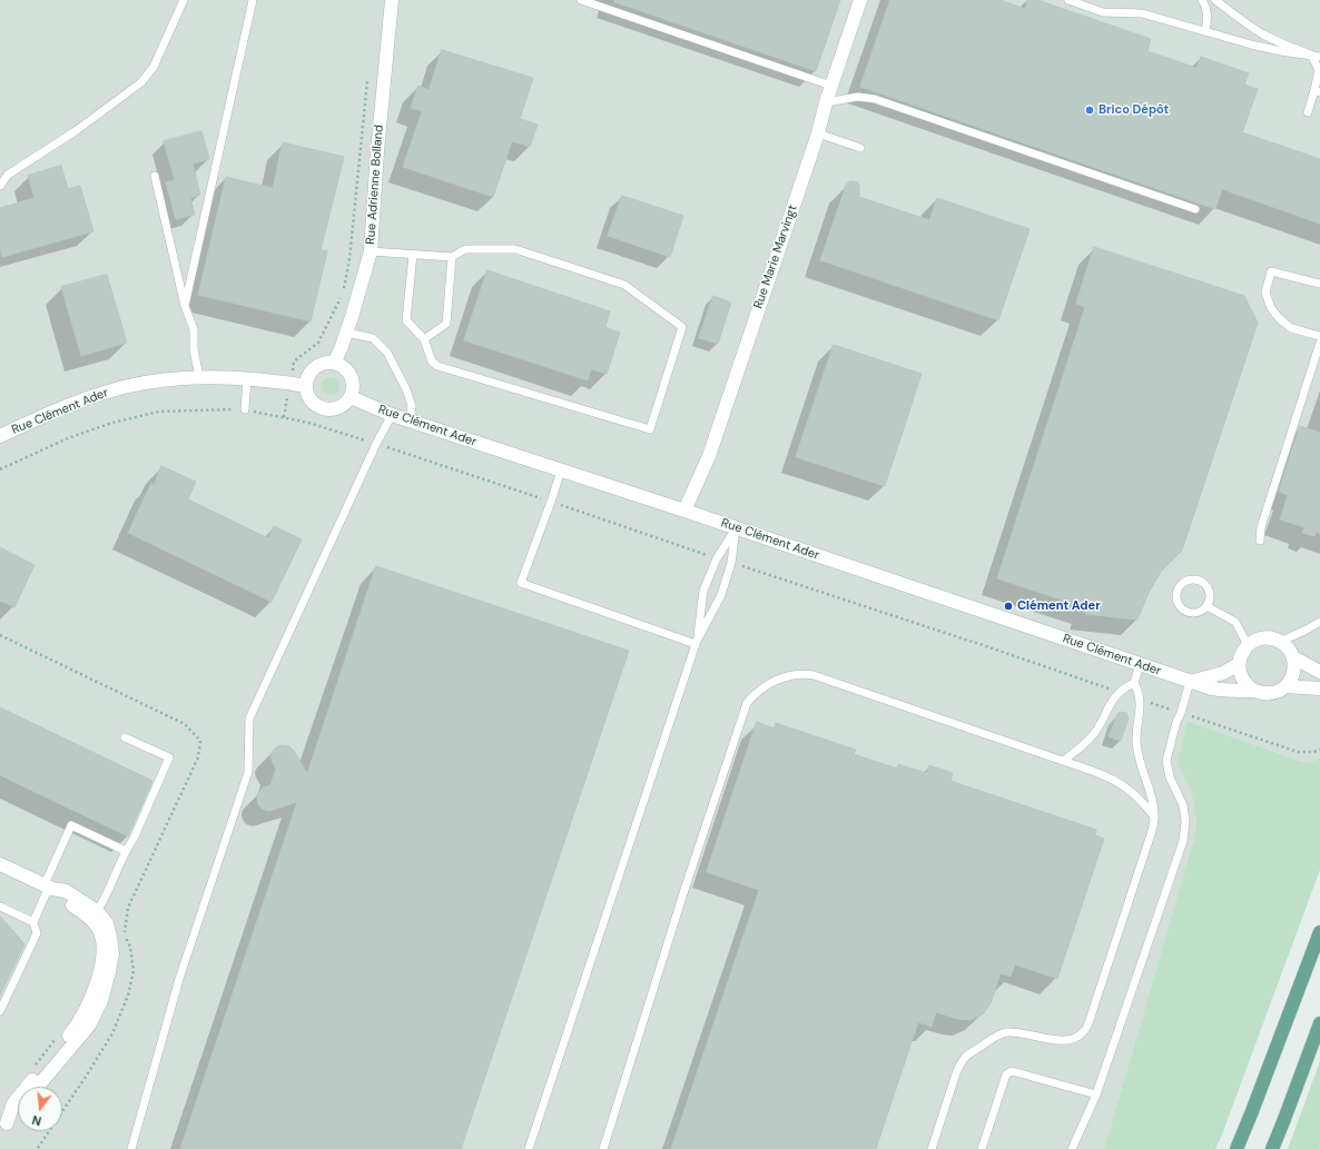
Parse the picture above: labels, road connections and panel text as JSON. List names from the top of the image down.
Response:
{
  "streets": {
    "street": ["Rue Adrienne Bolland", "Rue Marie Marvingt", "Rue Clément Ader"]
  },
  "crossings": [
    ["Rue Adrienne Bolland", "Rue Clément Ader"],
    ["Rue Marie Marvingt", "Rue Clément Ader"]
  ],
  "places": ["Brico Dépôt", "Clément Ader"],
  "north": "bottom"
}
